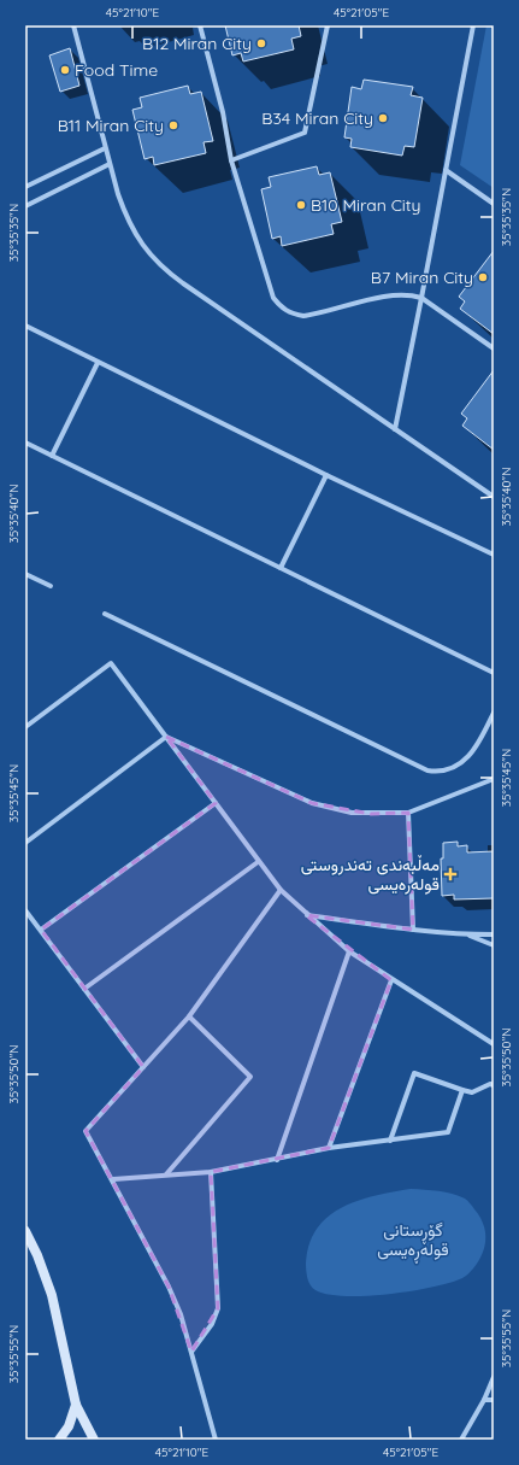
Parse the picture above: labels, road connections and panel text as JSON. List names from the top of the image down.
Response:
{
  "parks": ["گۆڕستانی قولەڕەیسی"],
  "places": {
    "other": [
      "B12 Miran City",
      "Food Time",
      "B34 Miran City",
      "B11 Miran City",
      "B10 Miran City",
      "B7 Miran City"
    ],
    "health": ["مەڵبەندی تەندروستی قولەرەیسی"]
  },
  "coordinates": [
    "45°21'10\"E",
    "45°21'05\"E",
    "35°35'35\"N",
    "35°35'40\"N",
    "35°35'45\"N",
    "35°35'50\"N",
    "35°35'55\"N"
  ]
}
